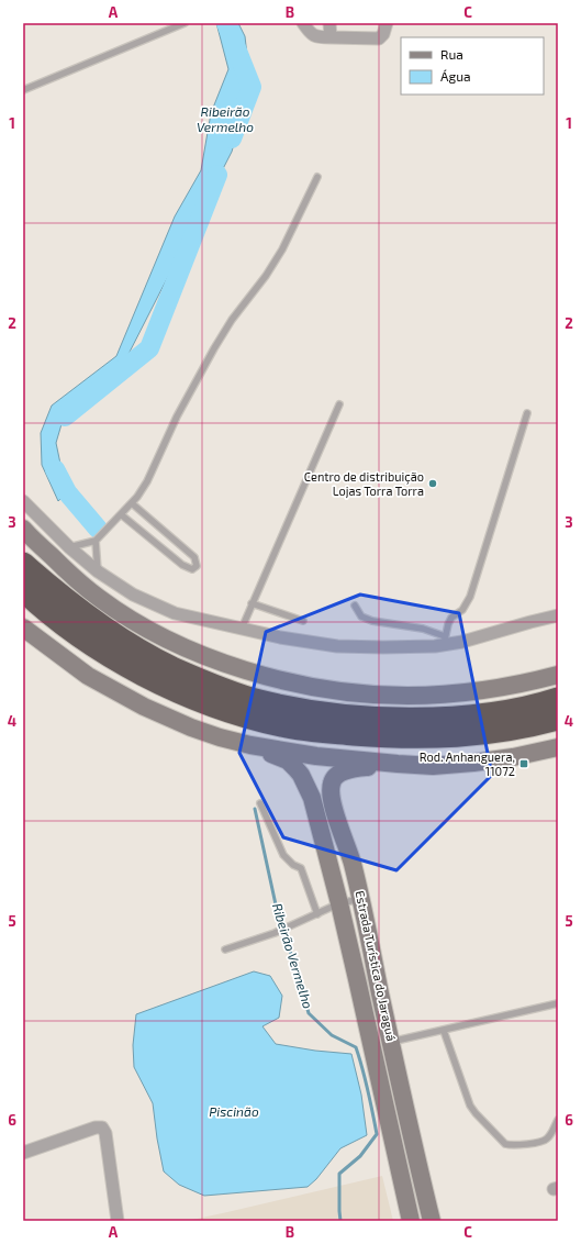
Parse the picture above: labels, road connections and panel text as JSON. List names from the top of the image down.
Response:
{
  "streets": {
    "main road": ["Estrada Turística do Jaraguá"]
  },
  "water": ["Ribeirão Vermelho", "Piscinão"],
  "places": {
    "other": ["Centro de distribuição Lojas Torra Torra"],
    "transit": ["Rod. Anhanguera, 11072"]
  },
  "legend": ["Rua", "Água"],
  "grid": {
    "columns": ["A", "B", "C"],
    "rows": [
      "1",
      "2",
      "3",
      "4",
      "5",
      "6"
    ]
  }
}
